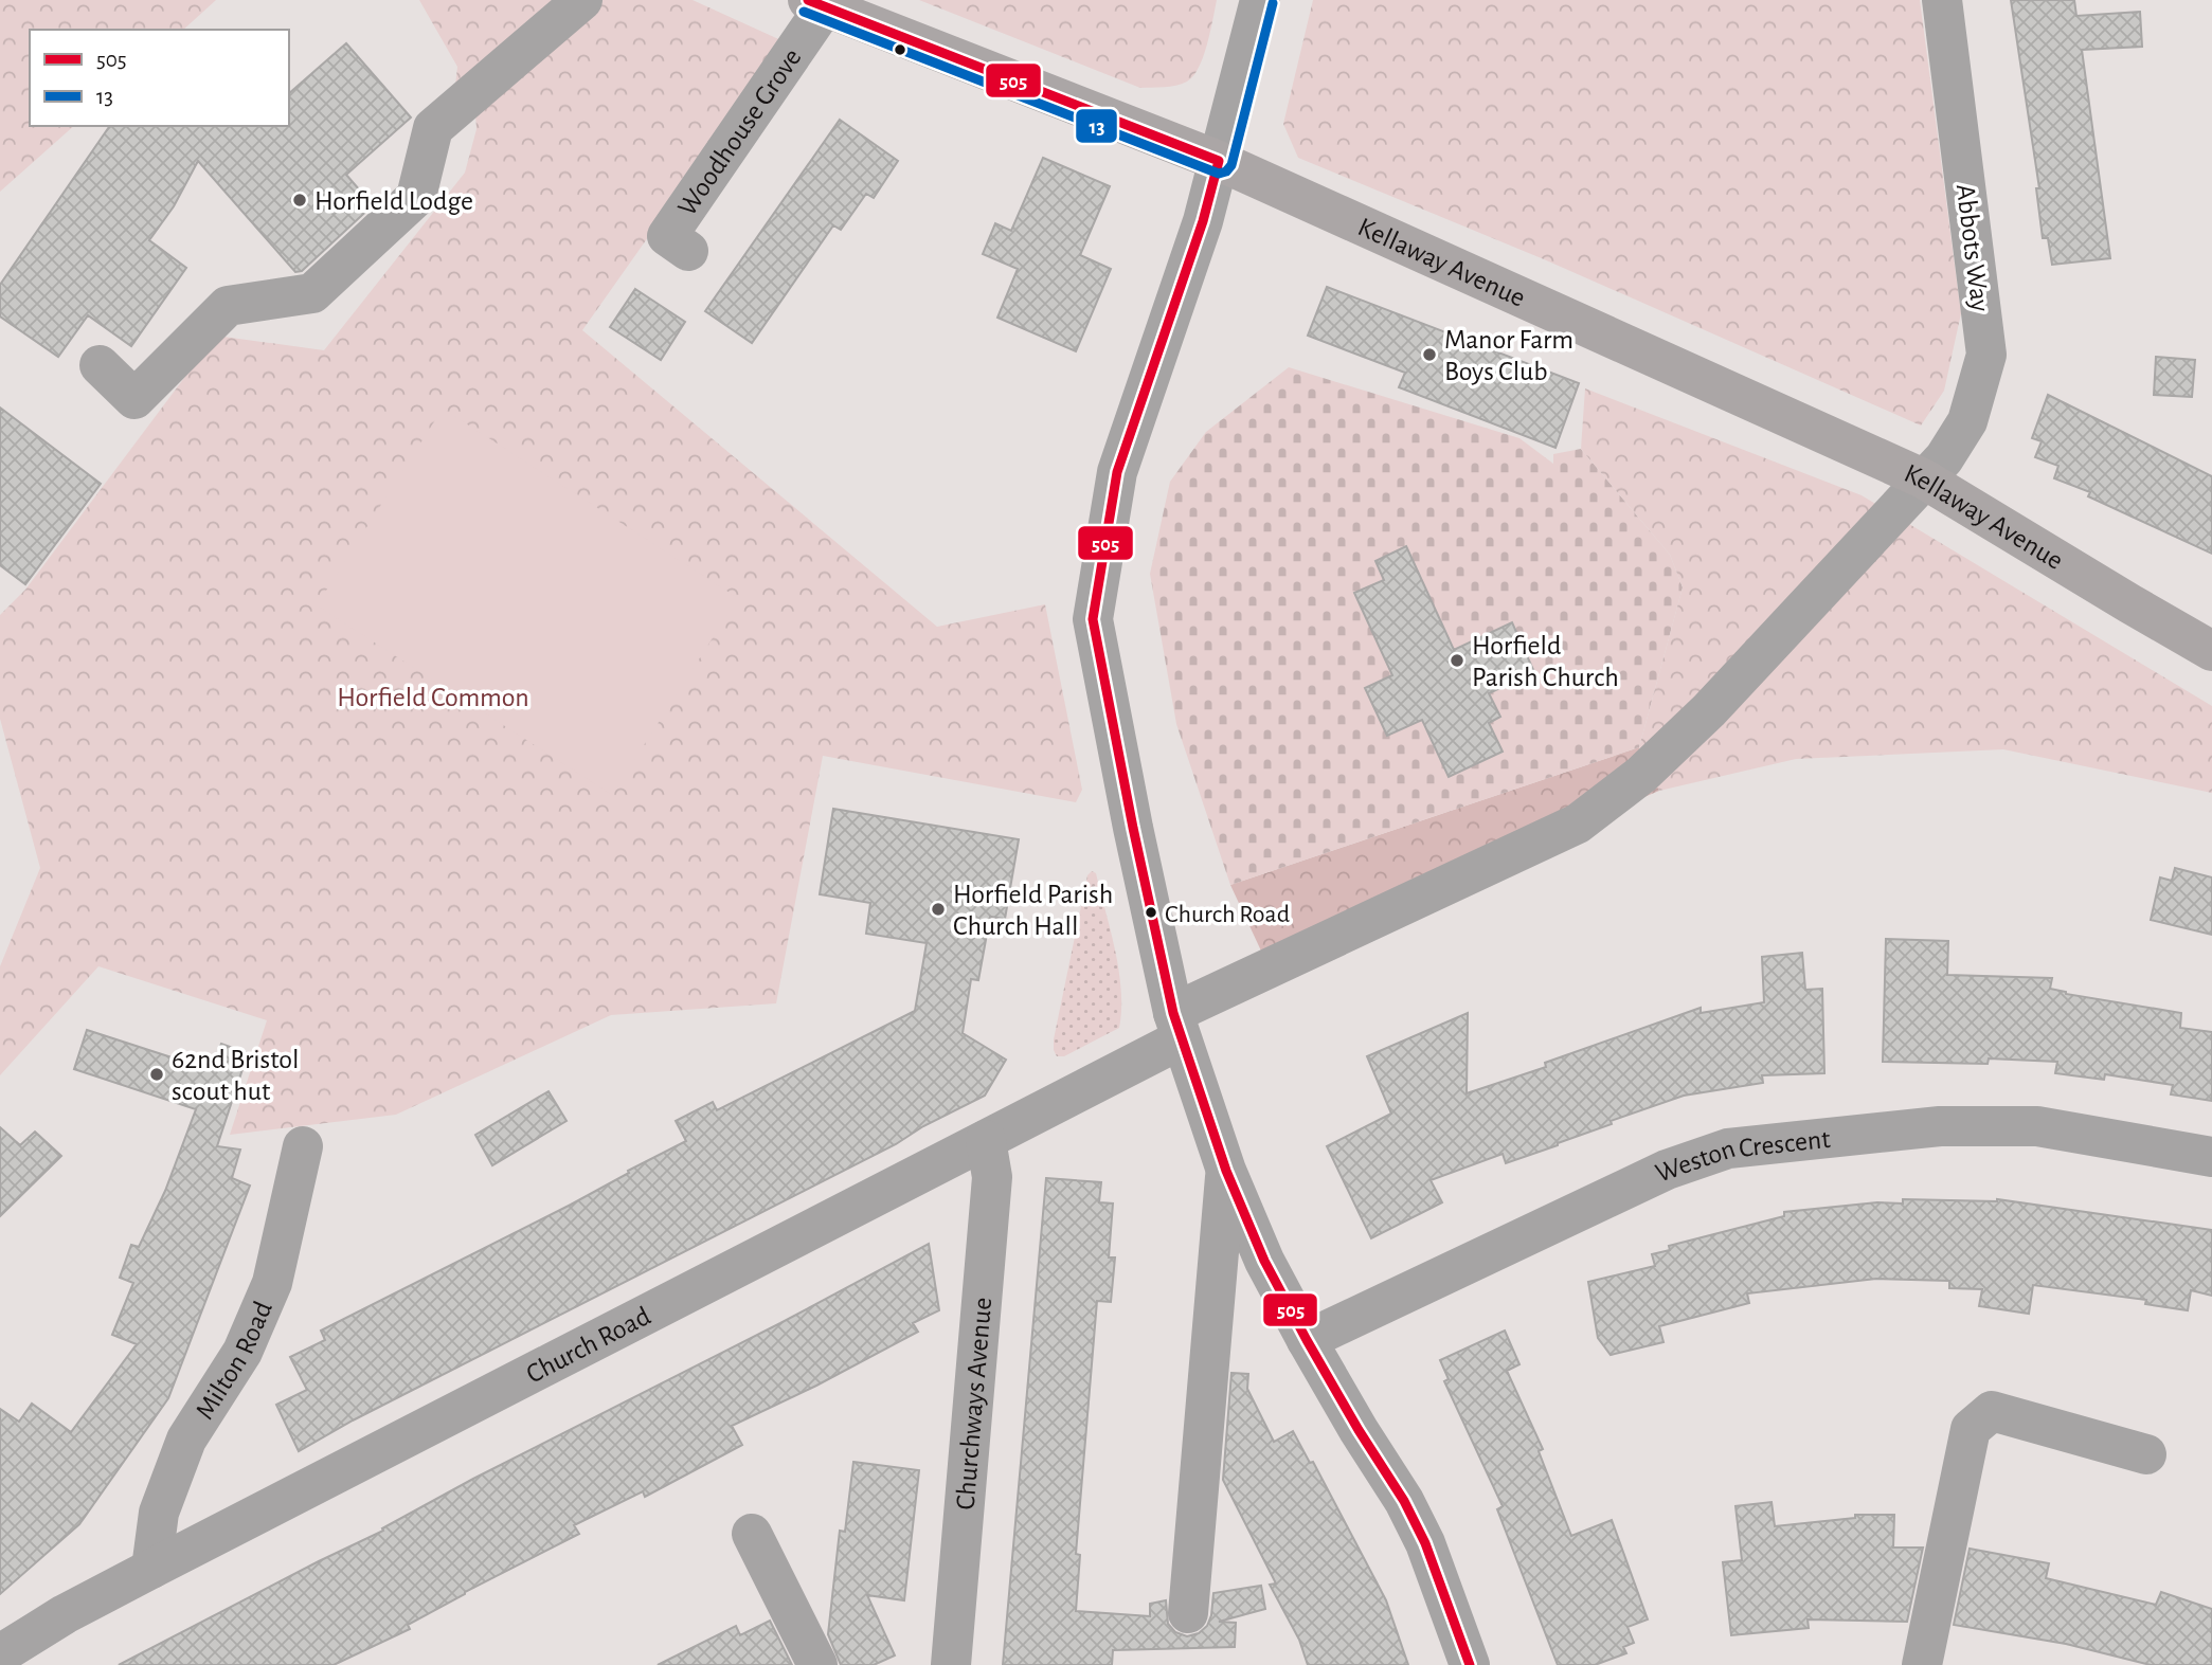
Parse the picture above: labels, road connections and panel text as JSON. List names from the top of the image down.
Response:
{
  "streets": {
    "main road": ["Kellaway Avenue"],
    "street": [
      "Woodhouse Grove",
      "Abbots Way",
      "Weston Crescent",
      "Church Road",
      "Milton Road",
      "Churchways Avenue"
    ]
  },
  "crossings": [
    ["Woodhouse Grove", "Kellaway Avenue"],
    ["Abbots Way", "Kellaway Avenue"],
    ["Abbots Way", "Church Road"],
    ["Church Road", "Milton Road"],
    ["Church Road", "Churchways Avenue"]
  ],
  "parks": ["Horfield Common"],
  "places": [
    "Horfield Lodge",
    "Manor Farm Boys Club",
    "Horfield Parish Church",
    "Horfield Parish Church Hall",
    "Church Road",
    "62nd Bristol scout hut"
  ],
  "lines": ["transit line 505", "transit line 13"],
  "legend": ["505", "13"]
}
